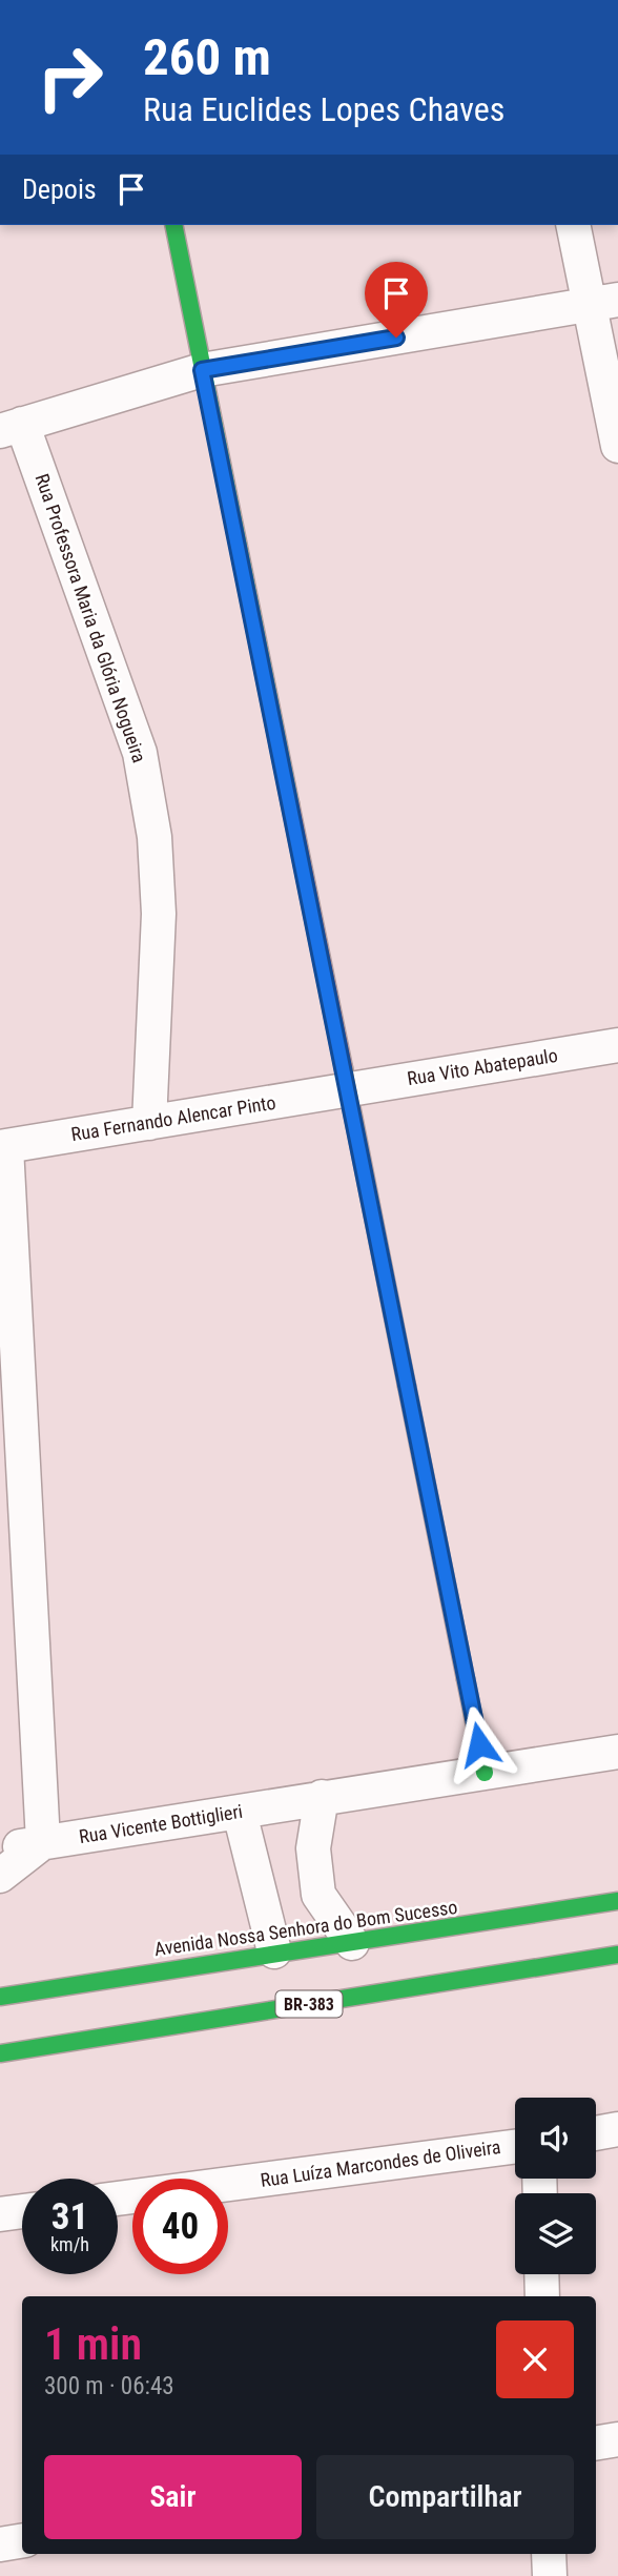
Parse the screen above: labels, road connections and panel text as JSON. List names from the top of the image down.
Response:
{
  "streets": {
    "street": [
      "Rua Professora Maria da Glória Nogueira",
      "Rua Vito Abatepaulo",
      "Rua Fernando Alencar Pinto",
      "Rua Vicente Bottiglieri",
      "Avenida Nossa Senhora do Bom Sucesso",
      "BR-383",
      "Rua Luíza Marcondes de Oliveira"
    ]
  },
  "crossings": [
    ["Rua Professora Maria da Glória Nogueira", "Rua Fernando Alencar Pinto"],
    ["Rua Vito Abatepaulo", "Rua Fernando Alencar Pinto"]
  ],
  "page": {
    "turn": ["260 m", "Rua Euclides Lopes Chaves"],
    "then": "Depois",
    "speed": "31 km/h",
    "limit": "40",
    "heading": ["1 min", "300 m · 06:43"],
    "buttons": ["Sair", "Compartilhar"]
  }
}
